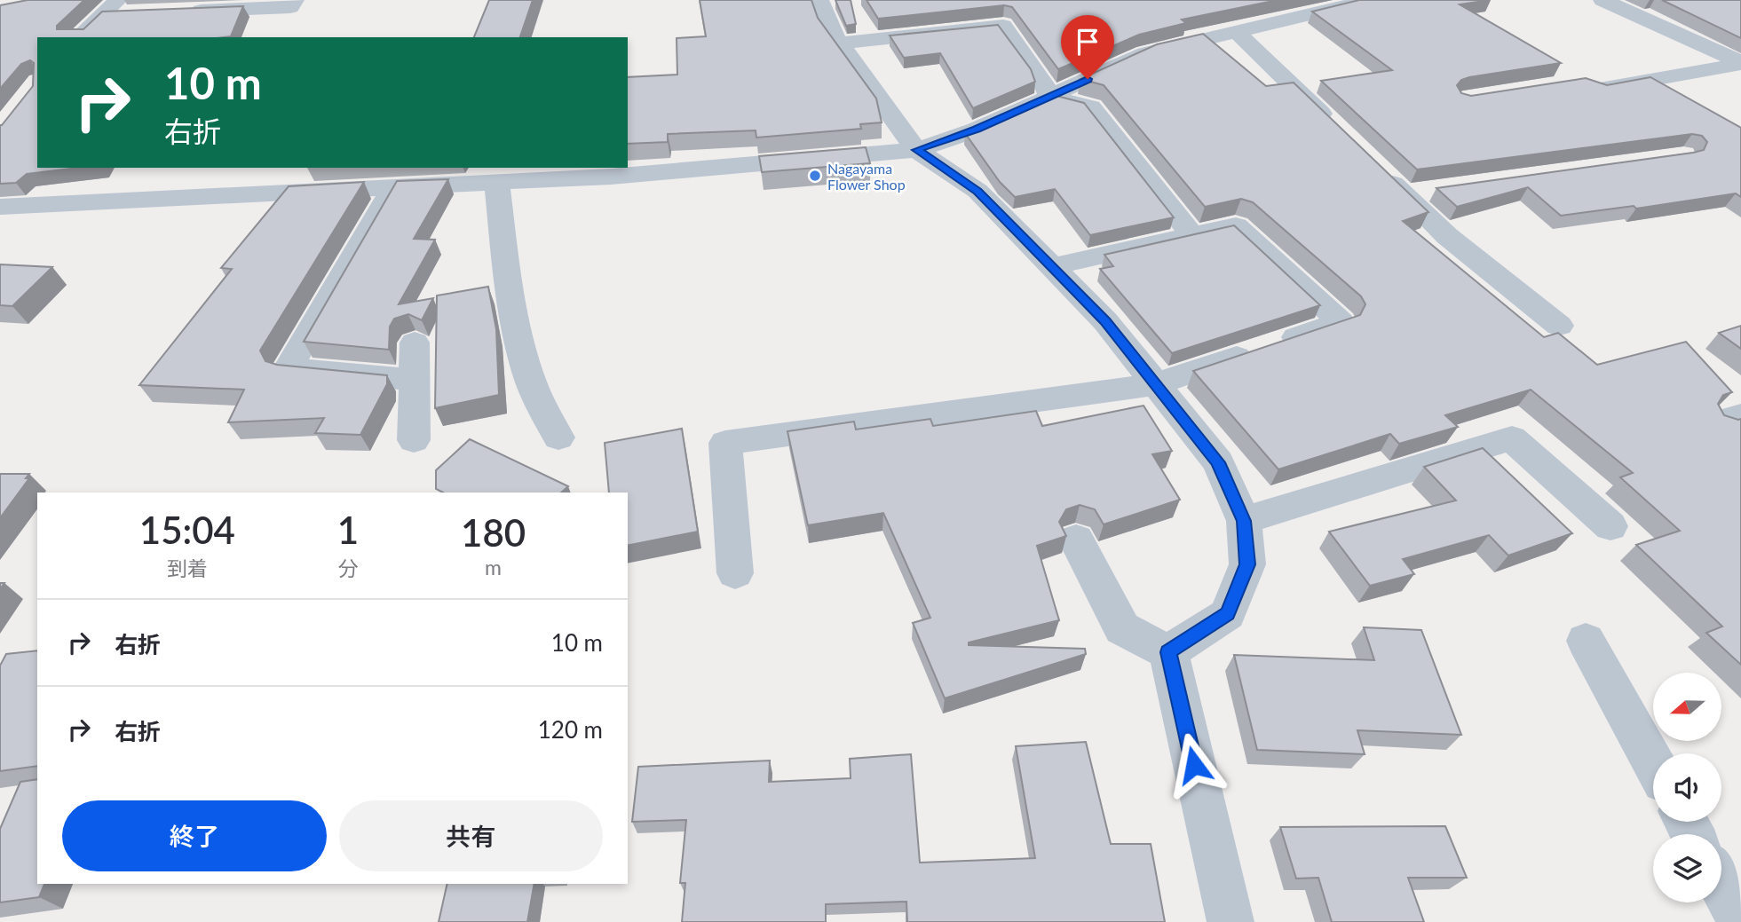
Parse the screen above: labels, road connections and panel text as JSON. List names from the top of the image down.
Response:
{
  "places": ["Nagayama Flower Shop"],
  "north": "left",
  "page": {
    "turn": ["10 m", "右折"],
    "eta": [
      "15:04",
      "到着",
      "1",
      "分",
      "180",
      "m"
    ],
    "list": [
      {
        "name": "右折",
        "value": "10 m"
      },
      {
        "name": "右折",
        "value": "120 m"
      }
    ],
    "buttons": ["終了", "共有"]
  }
}
